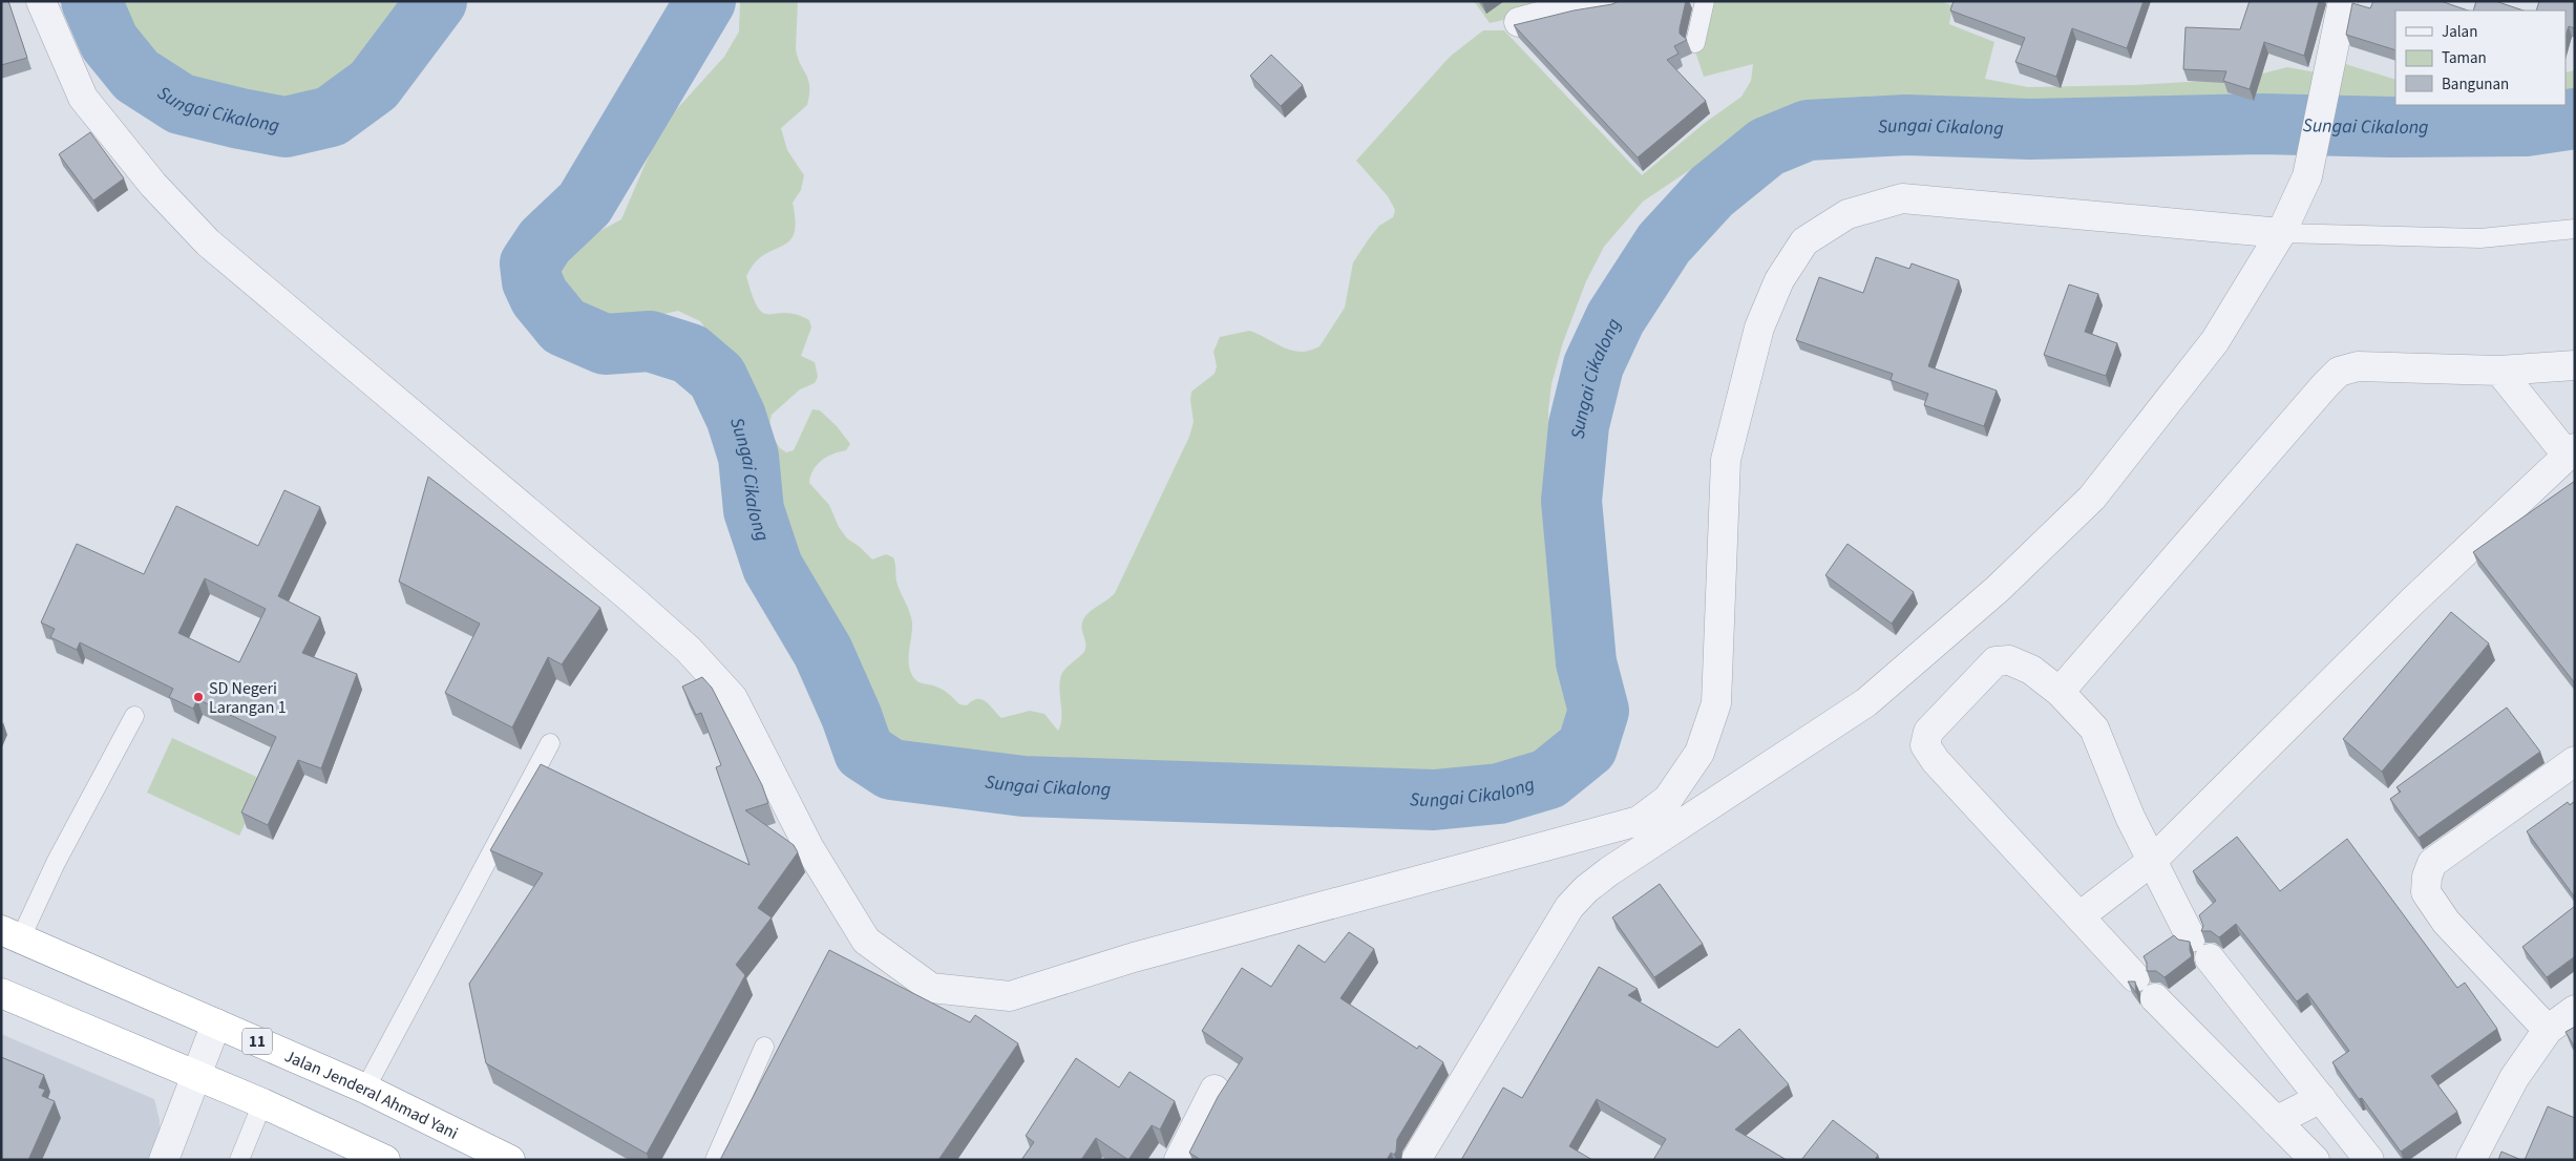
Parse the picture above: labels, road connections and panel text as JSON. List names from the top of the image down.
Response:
{
  "streets": {
    "highway": ["11", "Jalan Jenderal Ahmad Yani"]
  },
  "water": ["Sungai Cikalong"],
  "places": ["SD Negeri Larangan 1"],
  "legend": ["Jalan", "Taman", "Bangunan"]
}
